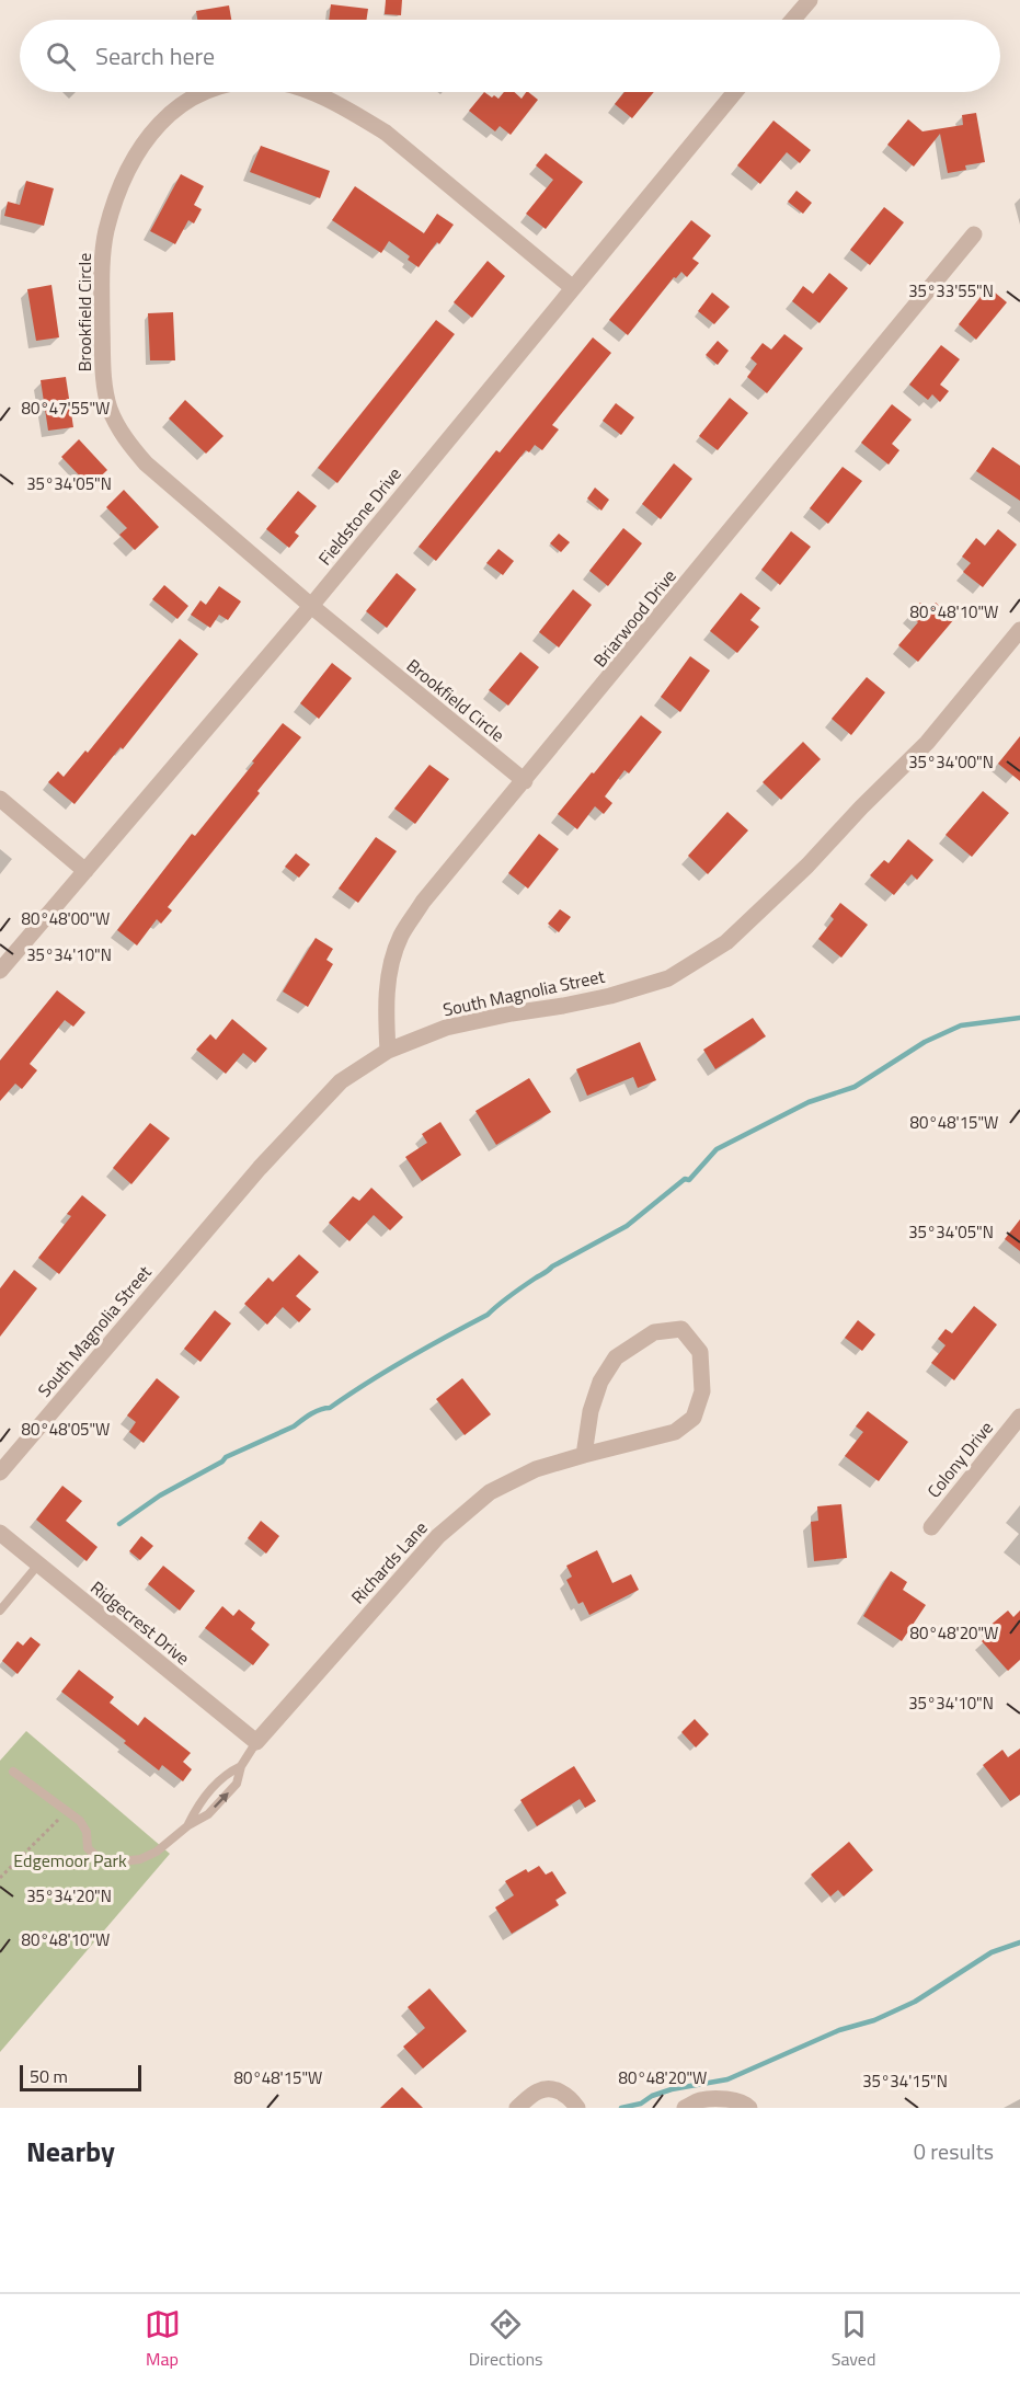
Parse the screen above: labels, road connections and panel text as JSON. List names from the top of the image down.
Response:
{
  "streets": {
    "street": [
      "Brookfield Circle",
      "Fieldstone Drive",
      "Briarwood Drive",
      "South Magnolia Street",
      "Colony Drive",
      "Richards Lane",
      "Ridgecrest Drive"
    ]
  },
  "crossings": [
    ["Brookfield Circle", "Fieldstone Drive"],
    ["Brookfield Circle", "Briarwood Drive"],
    ["Briarwood Drive", "South Magnolia Street"],
    ["Richards Lane", "Ridgecrest Drive"]
  ],
  "parks": ["Edgemoor Park"],
  "scale_bar": "50 m",
  "page": {
    "search": "Search here",
    "scale": "50 m",
    "heading": ["Nearby", "0 results"],
    "nav": ["Map", "Directions", "Saved"]
  },
  "coordinates": [
    "35°33'55\"N",
    "80°47'55\"W",
    "35°34'05\"N",
    "80°48'10\"W",
    "35°34'00\"N",
    "80°48'00\"W",
    "35°34'10\"N",
    "80°48'15\"W",
    "80°48'05\"W",
    "80°48'20\"W",
    "35°34'20\"N",
    "35°34'15\"N"
  ]
}
